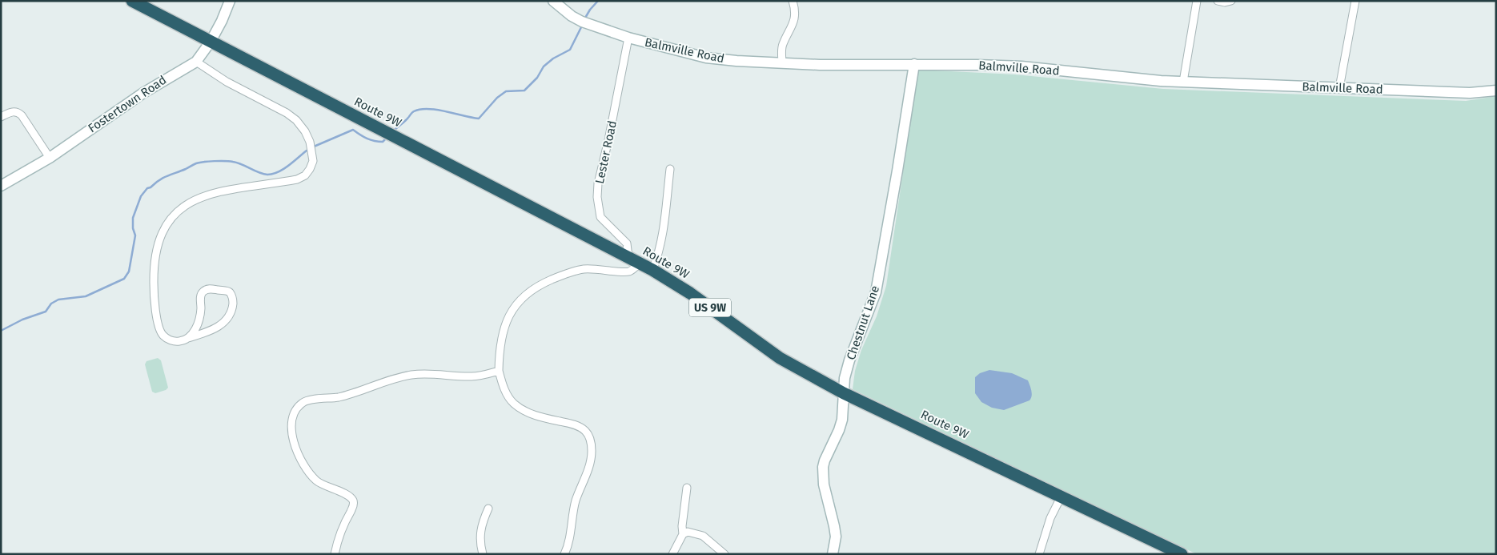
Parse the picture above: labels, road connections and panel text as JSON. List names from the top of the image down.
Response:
{
  "streets": {
    "highway": ["Route 9W", "US 9W"],
    "street": [
      "Balmville Road",
      "Fostertown Road",
      "Lester Road",
      "Chestnut Lane"
    ]
  },
  "crossings": [
    ["Balmville Road", "Lester Road"],
    ["Balmville Road", "Chestnut Lane"],
    ["Fostertown Road", "Route 9W"],
    ["Route 9W", "Lester Road"],
    ["Route 9W", "Chestnut Lane"]
  ]
}
